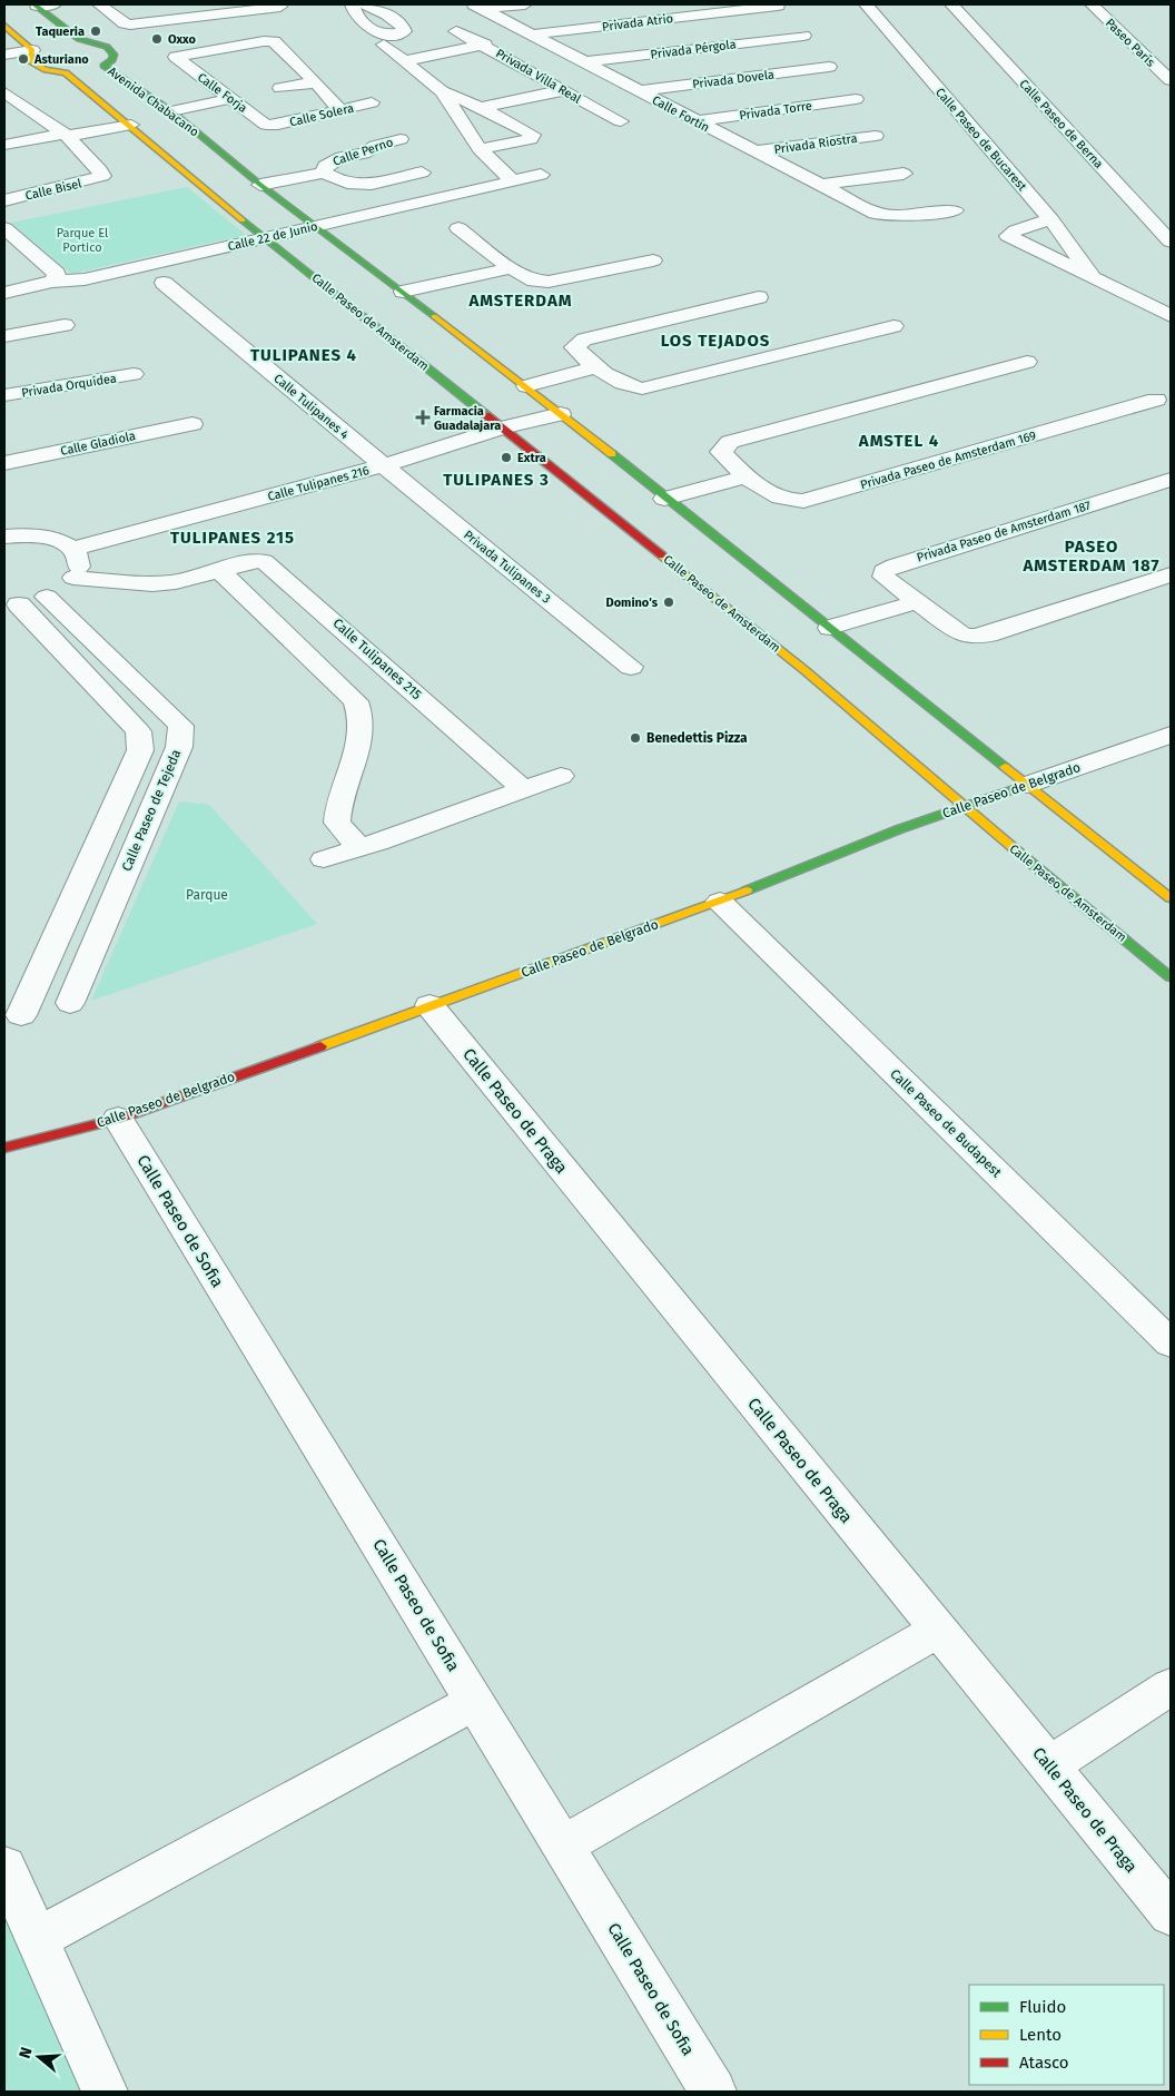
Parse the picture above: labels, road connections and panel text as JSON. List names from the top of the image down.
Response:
{
  "streets": {
    "main road": ["Avenida Chabacano", "Calle Paseo de Amsterdam", "Calle Paseo de Belgrado"],
    "street": [
      "Privada Atrio",
      "Paseo París",
      "Privada Pérgola",
      "Privada Villa Real",
      "Privada Dovela",
      "Calle Forja",
      "Privada Torre",
      "Calle Fortín",
      "Calle Solera",
      "Calle Paseo de Berna",
      "Calle Paseo de Bucarest",
      "Privada Riostra",
      "Calle Perno",
      "Calle Bisel",
      "Calle 22 de Junio",
      "Privada Orquídea",
      "Calle Tulipanes 4",
      "Calle Gladiola",
      "Privada Paseo de Amsterdam 169",
      "Calle Tulipanes 216",
      "Privada Paseo de Amsterdam 187",
      "Privada Tulipanes 3",
      "Calle Tulipanes 215",
      "Calle Paseo de Tejeda",
      "Calle Paseo de Praga",
      "Calle Paseo de Budapest",
      "Calle Paseo de Sofia"
    ]
  },
  "crossings": [
    ["Privada Atrio", "Calle Fortín"],
    ["Privada Pérgola", "Calle Fortín"],
    ["Privada Dovela", "Calle Fortín"],
    ["Calle Forja", "Calle Solera"],
    ["Avenida Chabacano", "Calle Perno"],
    ["Avenida Chabacano", "Calle 22 de Junio"],
    ["Privada Torre", "Calle Fortín"],
    ["Calle Fortín", "Privada Riostra"],
    ["Calle 22 de Junio", "Calle Paseo de Amsterdam"],
    ["Calle Paseo de Amsterdam", "Calle Tulipanes 216"],
    ["Calle Paseo de Amsterdam", "Calle Paseo de Belgrado"],
    ["Calle Tulipanes 4", "Calle Tulipanes 216"],
    ["Calle Tulipanes 4", "Privada Tulipanes 3"],
    ["Calle Tulipanes 216", "Privada Tulipanes 3"],
    ["Calle Paseo de Belgrado", "Calle Paseo de Praga"],
    ["Calle Paseo de Belgrado", "Calle Paseo de Budapest"],
    ["Calle Paseo de Belgrado", "Calle Paseo de Sofia"]
  ],
  "districts": [
    "AMSTERDAM",
    "LOS TEJADOS",
    "TULIPANES 4",
    "AMSTEL 4",
    "TULIPANES 3",
    "TULIPANES 215",
    "PASEO AMSTERDAM 187"
  ],
  "parks": ["Parque El Portico", "Parque"],
  "places": {
    "other": [
      "Taqueria",
      "Oxxo",
      "Asturiano",
      "Extra",
      "Domino's",
      "Benedettis Pizza"
    ],
    "health": ["Farmacia Guadalajara"]
  },
  "legend": ["Fluido", "Lento", "Atasco"],
  "north": "left"
}
